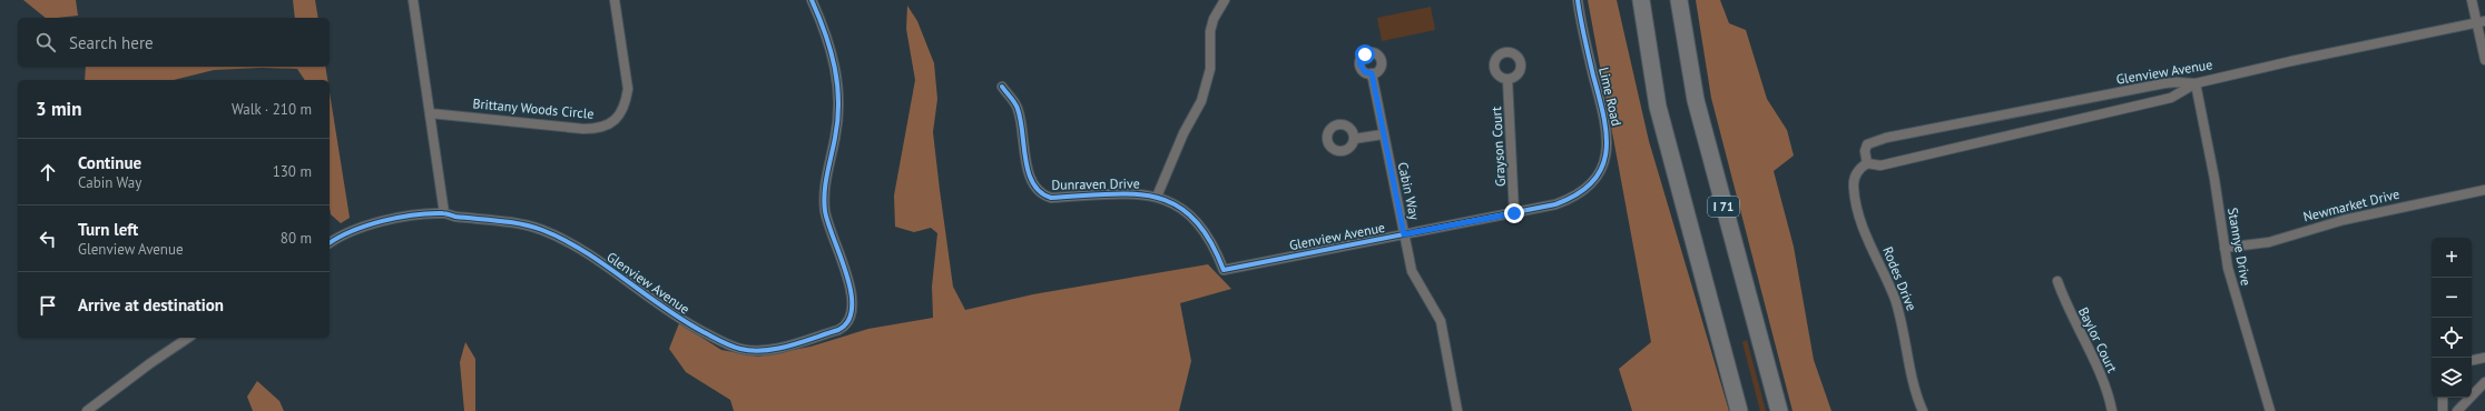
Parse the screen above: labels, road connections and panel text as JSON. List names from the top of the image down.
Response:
{
  "streets": {
    "highway": ["I 71"],
    "street": [
      "Glenview Avenue",
      "Lime Road",
      "Brittany Woods Circle",
      "Grayson Court",
      "Dunraven Drive",
      "Cabin Way",
      "Newmarket Drive",
      "Stannye Drive",
      "Rodes Drive",
      "Baylor Court"
    ]
  },
  "crossings": [
    ["Glenview Avenue", "Lime Road"],
    ["Glenview Avenue", "Grayson Court"],
    ["Glenview Avenue", "Dunraven Drive"],
    ["Glenview Avenue", "Cabin Way"],
    ["Glenview Avenue", "Stannye Drive"],
    ["Glenview Avenue", "Rodes Drive"],
    ["Newmarket Drive", "Stannye Drive"]
  ],
  "page": {
    "search": "Search here",
    "heading": ["3 min", "Walk · 210 m"],
    "list": [
      ["Continue", "Cabin Way", "130 m"],
      ["Turn left", "Glenview Avenue", "80 m"],
      "Arrive at destination"
    ],
    "map_buttons": ["+", "−"]
  }
}
